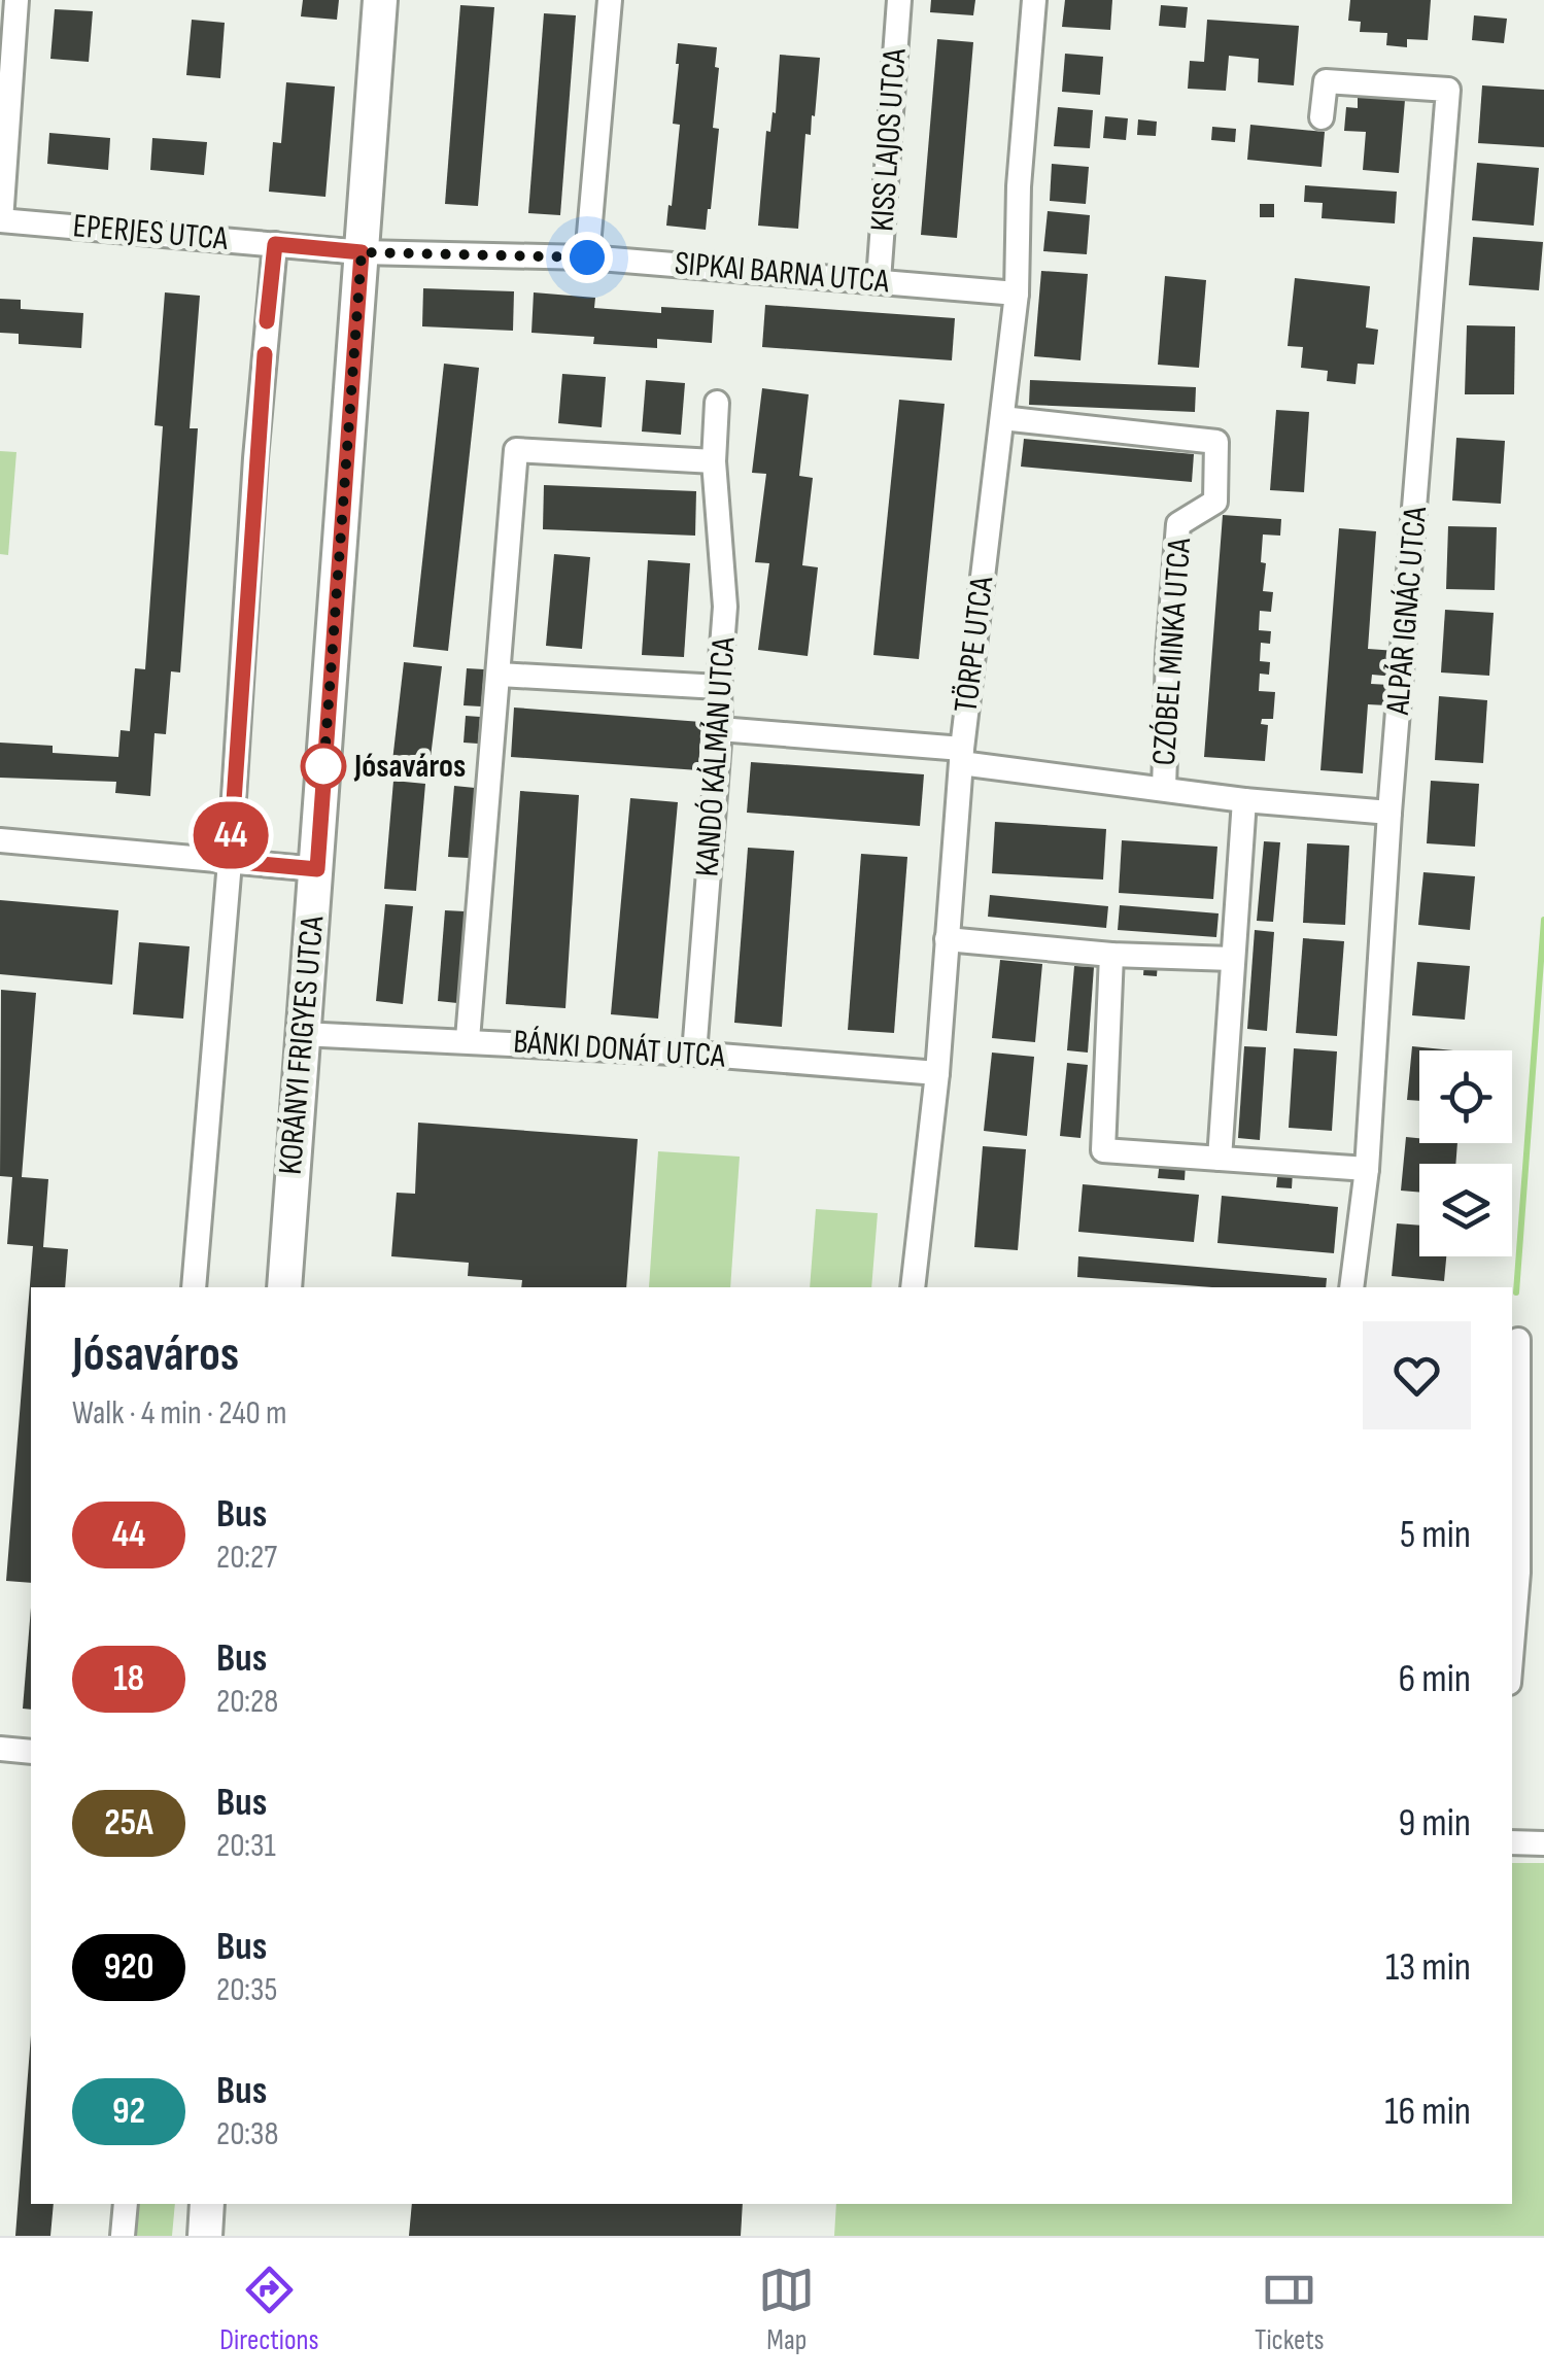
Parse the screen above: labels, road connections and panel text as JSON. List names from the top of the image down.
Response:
{
  "streets": {
    "street": [
      "KISS LAJOS UTCA",
      "EPERJES UTCA",
      "SIPKAI BARNA UTCA",
      "ALPÁR IGNÁC UTCA",
      "TÖRPE UTCA",
      "CZÓBEL MINKA UTCA",
      "KANDÓ KÁLMÁN UTCA",
      "KORÁNYI FRIGYES UTCA",
      "BÁNKI DONÁT UTCA"
    ]
  },
  "crossings": [
    ["KISS LAJOS UTCA", "SIPKAI BARNA UTCA"],
    ["EPERJES UTCA", "SIPKAI BARNA UTCA"],
    ["EPERJES UTCA", "KORÁNYI FRIGYES UTCA"],
    ["SIPKAI BARNA UTCA", "TÖRPE UTCA"],
    ["SIPKAI BARNA UTCA", "KORÁNYI FRIGYES UTCA"],
    ["TÖRPE UTCA", "CZÓBEL MINKA UTCA"],
    ["TÖRPE UTCA", "BÁNKI DONÁT UTCA"],
    ["KANDÓ KÁLMÁN UTCA", "BÁNKI DONÁT UTCA"],
    ["KORÁNYI FRIGYES UTCA", "BÁNKI DONÁT UTCA"]
  ],
  "places": ["Jósaváros"],
  "lines": ["bus line 44"],
  "page": {
    "on_map": "44",
    "heading": ["Jósaváros", "Walk · 4 min · 240 m"],
    "list": [
      {
        "mark": "44",
        "name": "Bus",
        "note": "20:27",
        "value": "5 min"
      },
      {
        "mark": "18",
        "name": "Bus",
        "note": "20:28",
        "value": "6 min"
      },
      {
        "mark": "25A",
        "name": "Bus",
        "note": "20:31",
        "value": "9 min"
      },
      {
        "mark": "920",
        "name": "Bus",
        "note": "20:35",
        "value": "13 min"
      },
      {
        "mark": "92",
        "name": "Bus",
        "note": "20:38",
        "value": "16 min"
      }
    ],
    "tabs": ["Directions", "Map", "Tickets"]
  }
}
